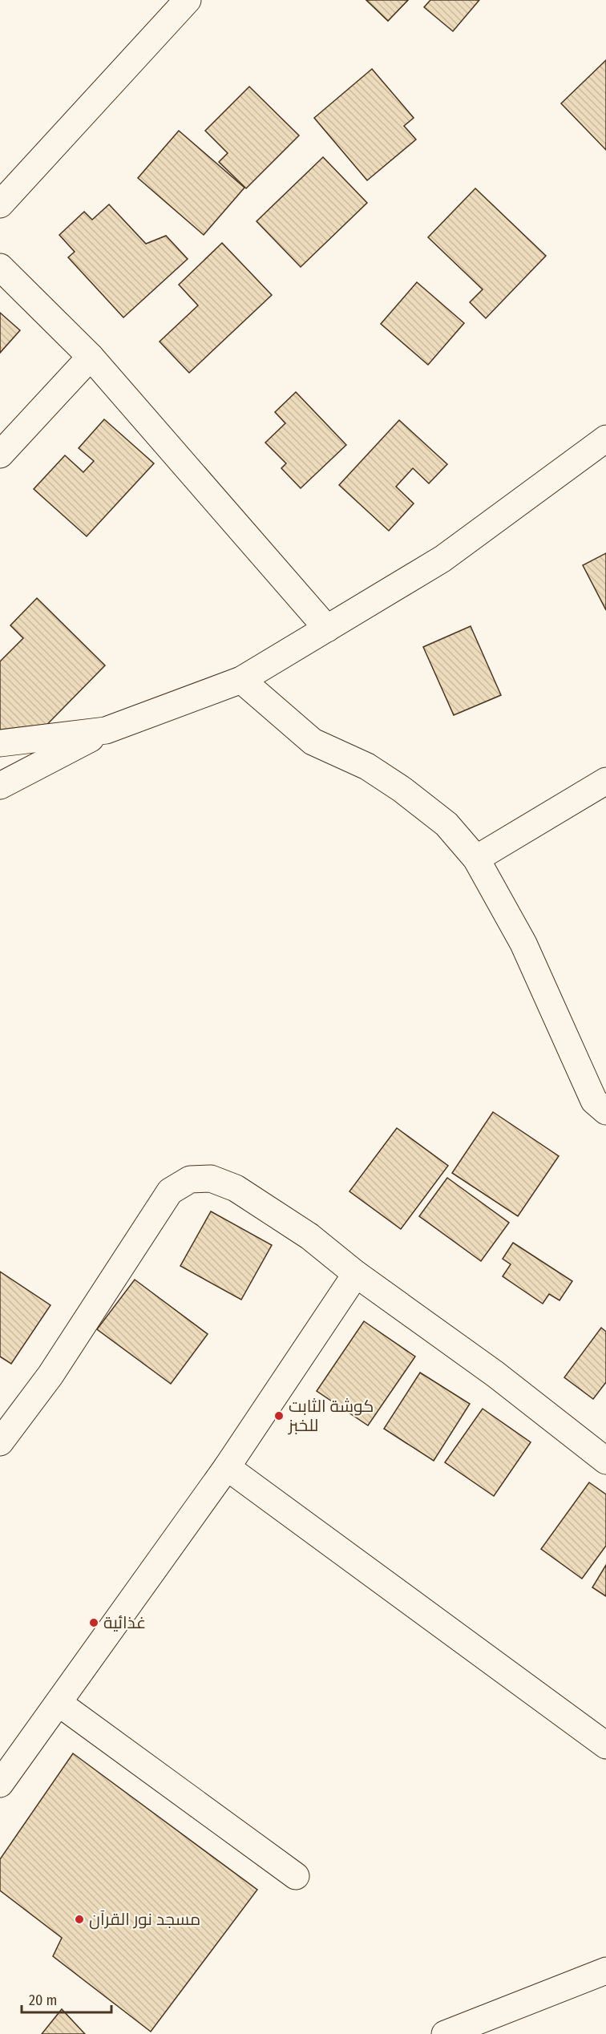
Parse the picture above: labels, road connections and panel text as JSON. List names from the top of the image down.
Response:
{
  "places": ["كوشة الثابت للخبز", "غذائية", "مسجد نور القرآن"],
  "scale_bar": "20 m"
}
